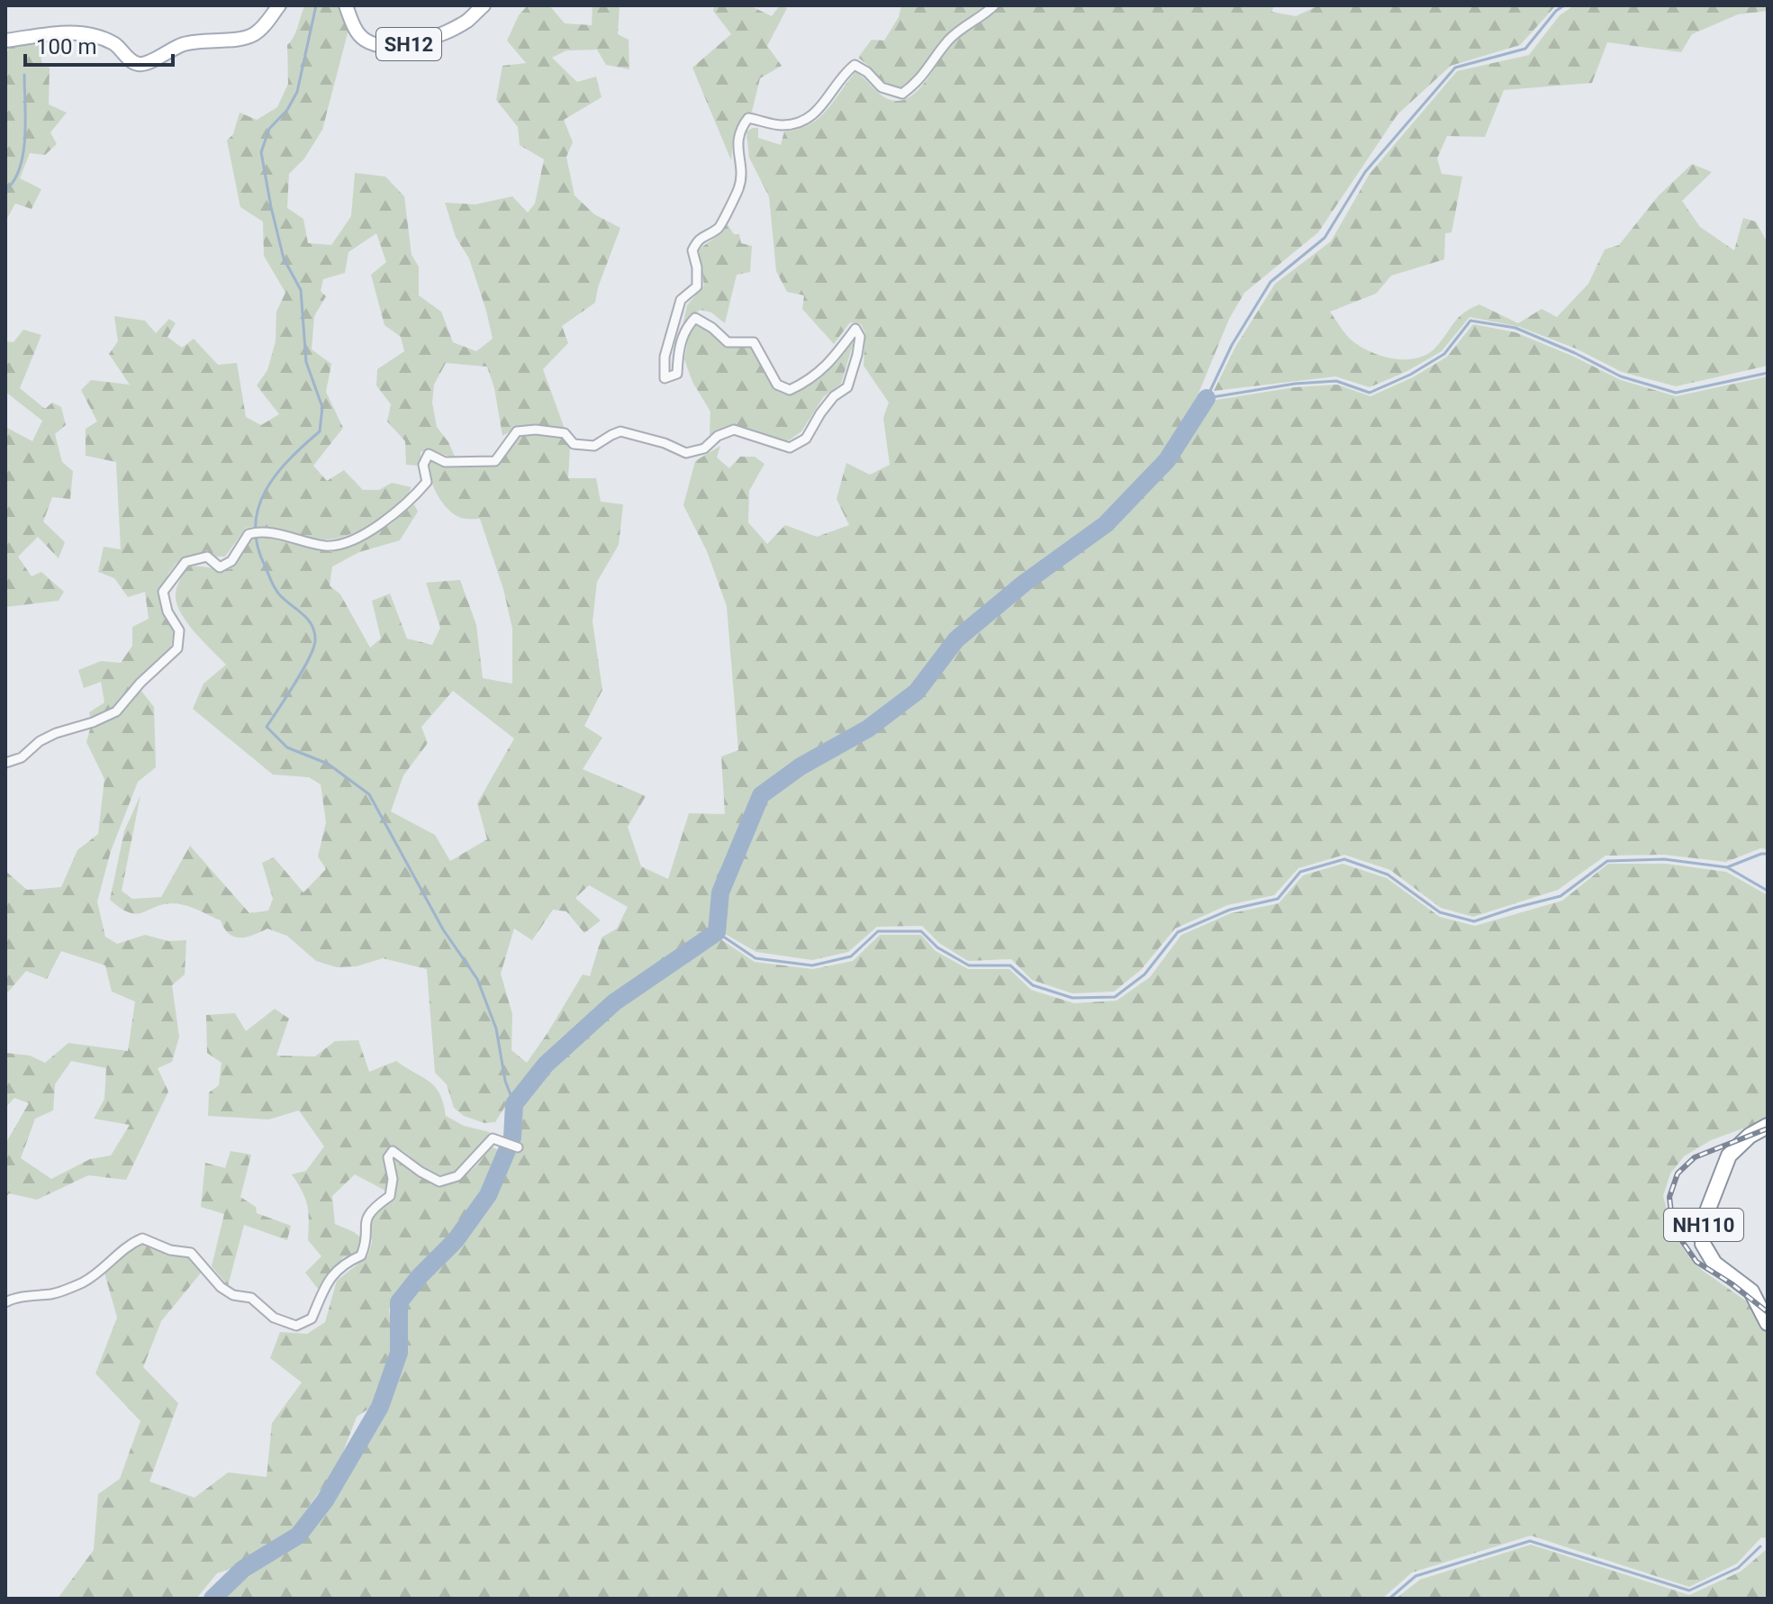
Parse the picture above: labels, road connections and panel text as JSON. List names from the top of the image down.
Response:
{
  "streets": {
    "highway": ["NH110"],
    "main road": ["SH12"]
  },
  "scale_bar": "100 m"
}
